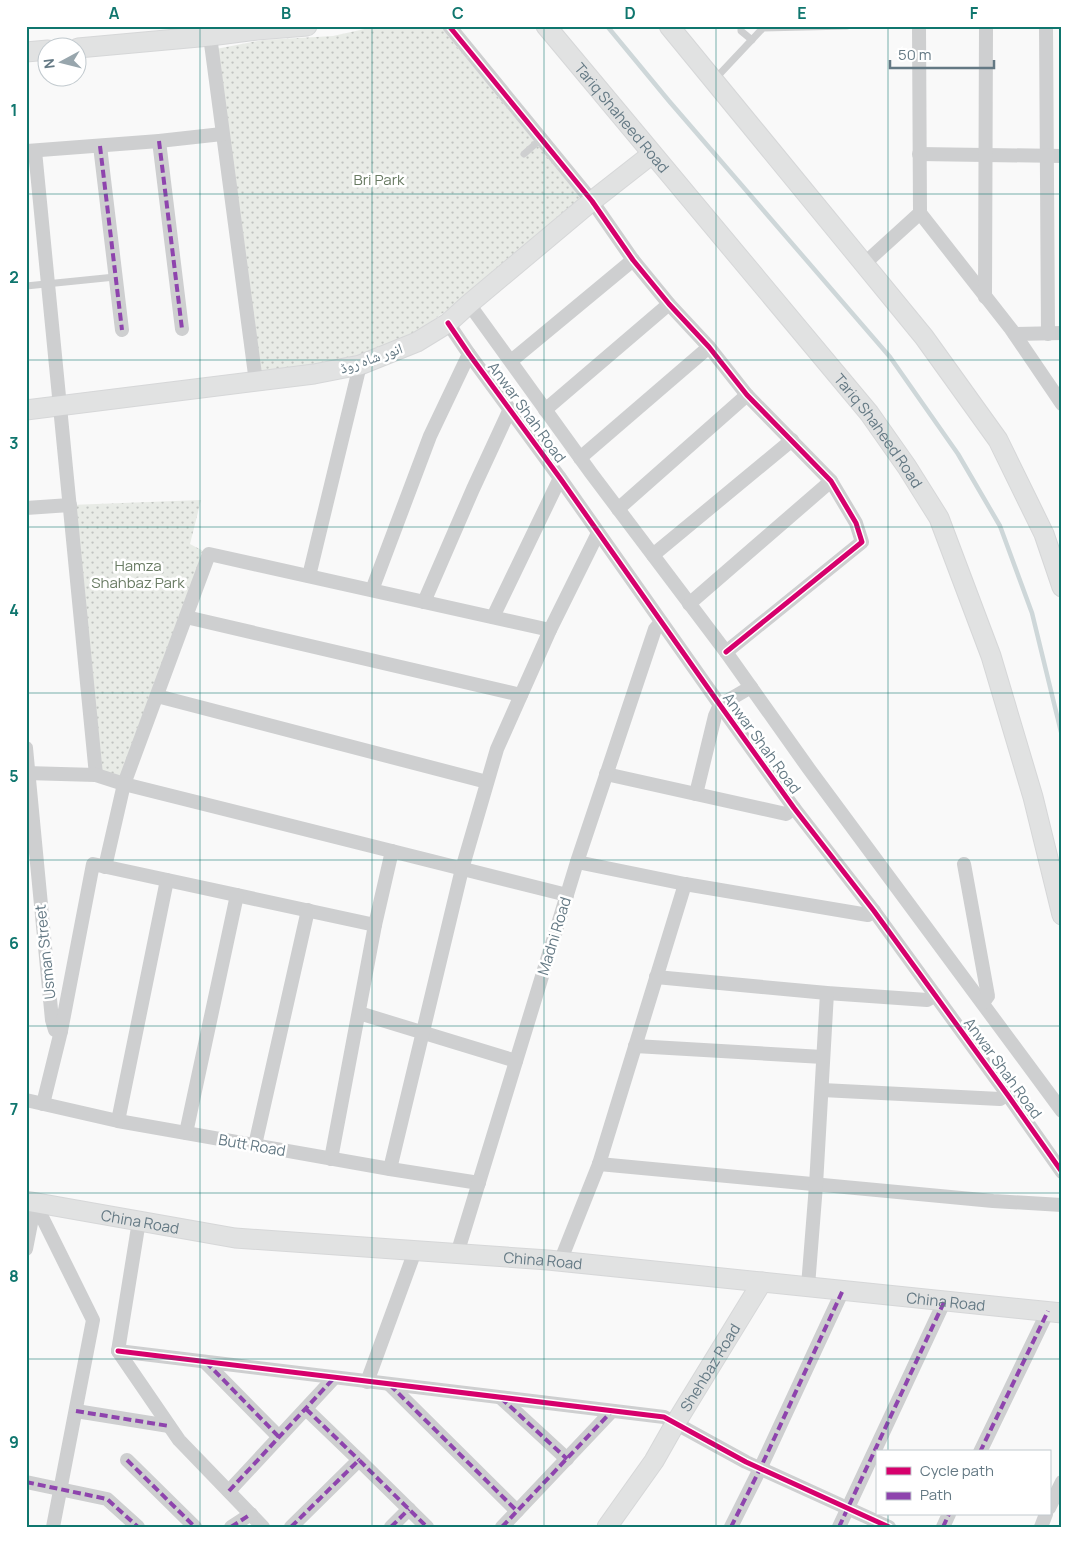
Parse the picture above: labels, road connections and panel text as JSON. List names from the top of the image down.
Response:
{
  "streets": {
    "main road": [
      "Tariq Shaheed Road",
      "انور شاہ روڈ",
      "China Road",
      "Shehbaz Road"
    ],
    "street": [
      "Anwar Shah Road",
      "Madni Road",
      "Usman Street",
      "Butt Road"
    ]
  },
  "crossings": [
    ["Tariq Shaheed Road", "انور شاہ روڈ"],
    ["انور شاہ روڈ", "Anwar Shah Road"],
    ["Anwar Shah Road", "Madni Road"],
    ["Madni Road", "Butt Road"],
    ["Madni Road", "China Road"],
    ["China Road", "Shehbaz Road"]
  ],
  "parks": ["Bri Park", "Hamza Shahbaz Park"],
  "legend": ["Cycle path", "Path"],
  "scale_bar": "50 m",
  "north": "left",
  "grid": {
    "columns": [
      "A",
      "B",
      "C",
      "D",
      "E",
      "F"
    ],
    "rows": [
      "1",
      "2",
      "3",
      "4",
      "5",
      "6",
      "7",
      "8",
      "9"
    ]
  }
}
